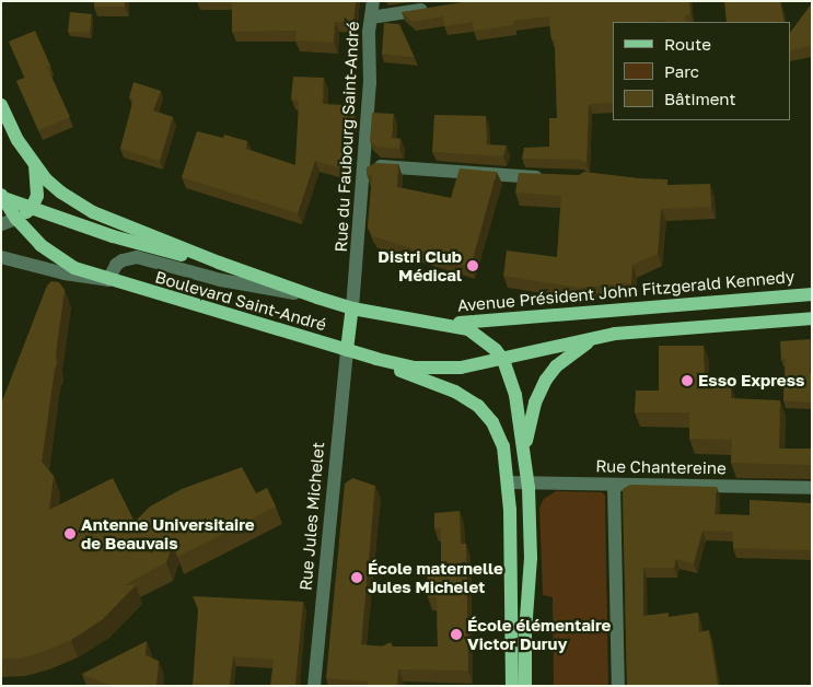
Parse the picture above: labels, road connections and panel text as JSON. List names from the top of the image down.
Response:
{
  "streets": {
    "main road": ["Avenue Président John Fitzgerald Kennedy", "Boulevard Saint-André"],
    "street": ["Rue du Faubourg Saint-André", "Rue Chantereine", "Rue Jules Michelet"]
  },
  "crossings": [
    ["Rue du Faubourg Saint-André", "Boulevard Saint-André"],
    ["Avenue Président John Fitzgerald Kennedy", "Boulevard Saint-André"],
    ["Boulevard Saint-André", "Rue Jules Michelet"]
  ],
  "places": [
    "Distri Club Médical",
    "Esso Express",
    "Antenne Universitaire de Beauvais",
    "École maternelle Jules Michelet",
    "École élémentaire Victor Duruy"
  ],
  "legend": ["Route", "Parc", "Bâtiment"]
}
